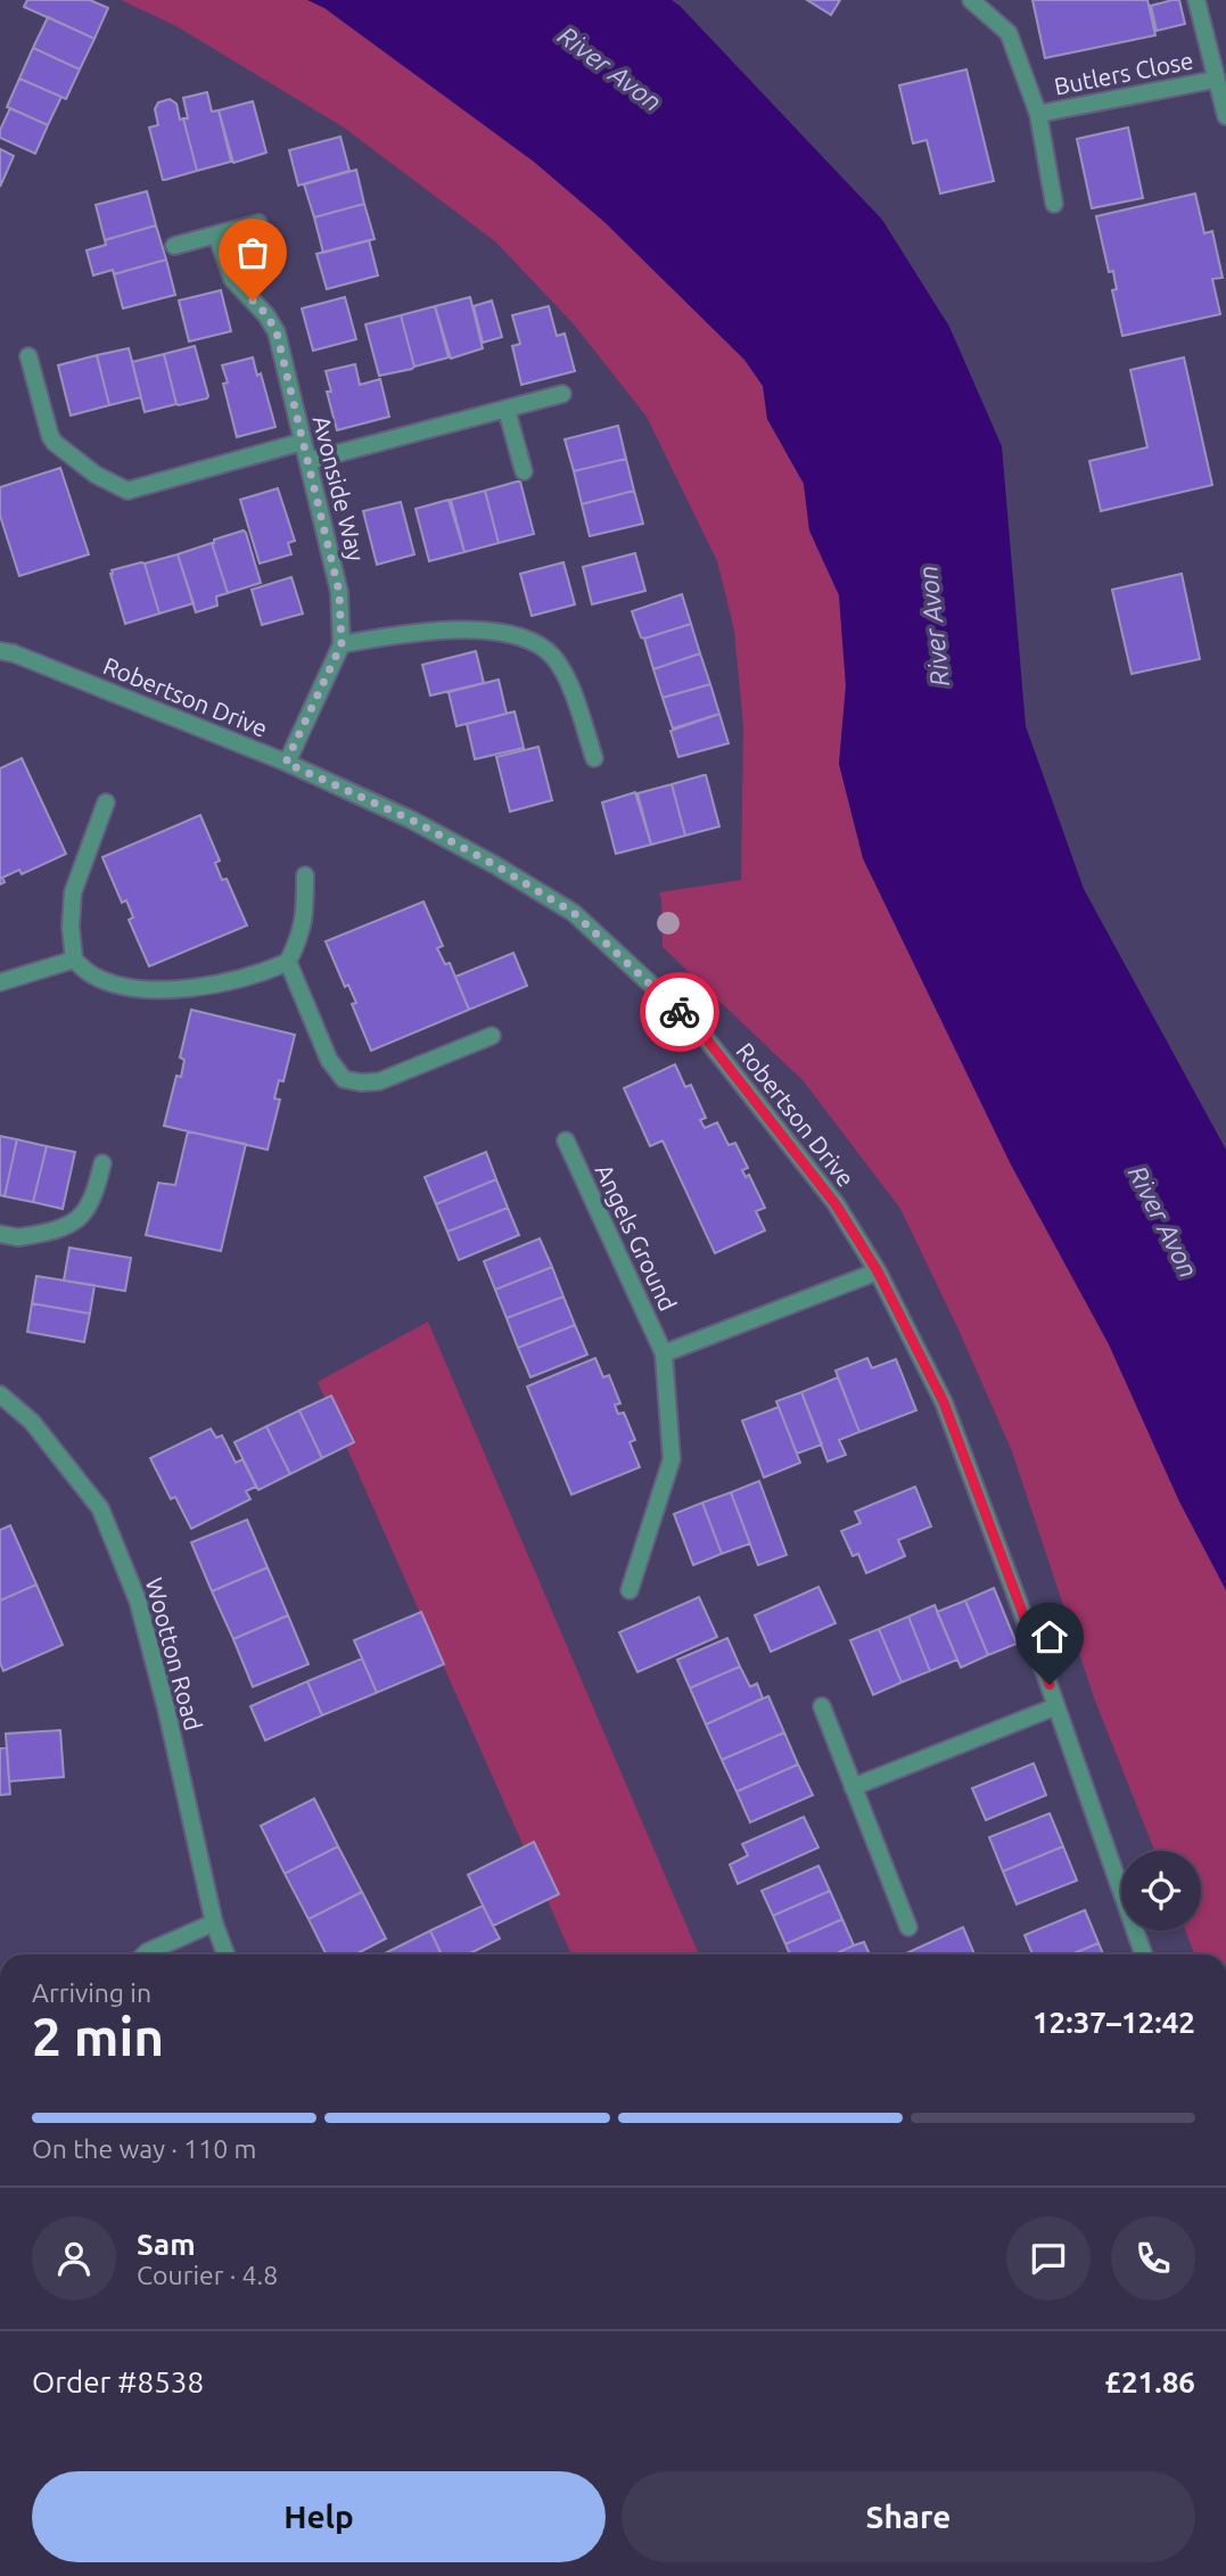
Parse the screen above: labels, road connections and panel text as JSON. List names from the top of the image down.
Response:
{
  "streets": {
    "street": [
      "Butlers Close",
      "Avonside Way",
      "Robertson Drive",
      "Angels Ground",
      "Wootton Road"
    ]
  },
  "crossings": [
    ["Avonside Way", "Robertson Drive"]
  ],
  "water": ["River Avon"],
  "page": {
    "heading": ["2 min", "Arriving in", "12:37–12:42"],
    "panel": [
      "Sam",
      "Courier · 4.8",
      "Order #8538",
      "£21.86"
    ],
    "bar": "On the way · 110 m",
    "buttons": ["Help", "Share"]
  }
}
